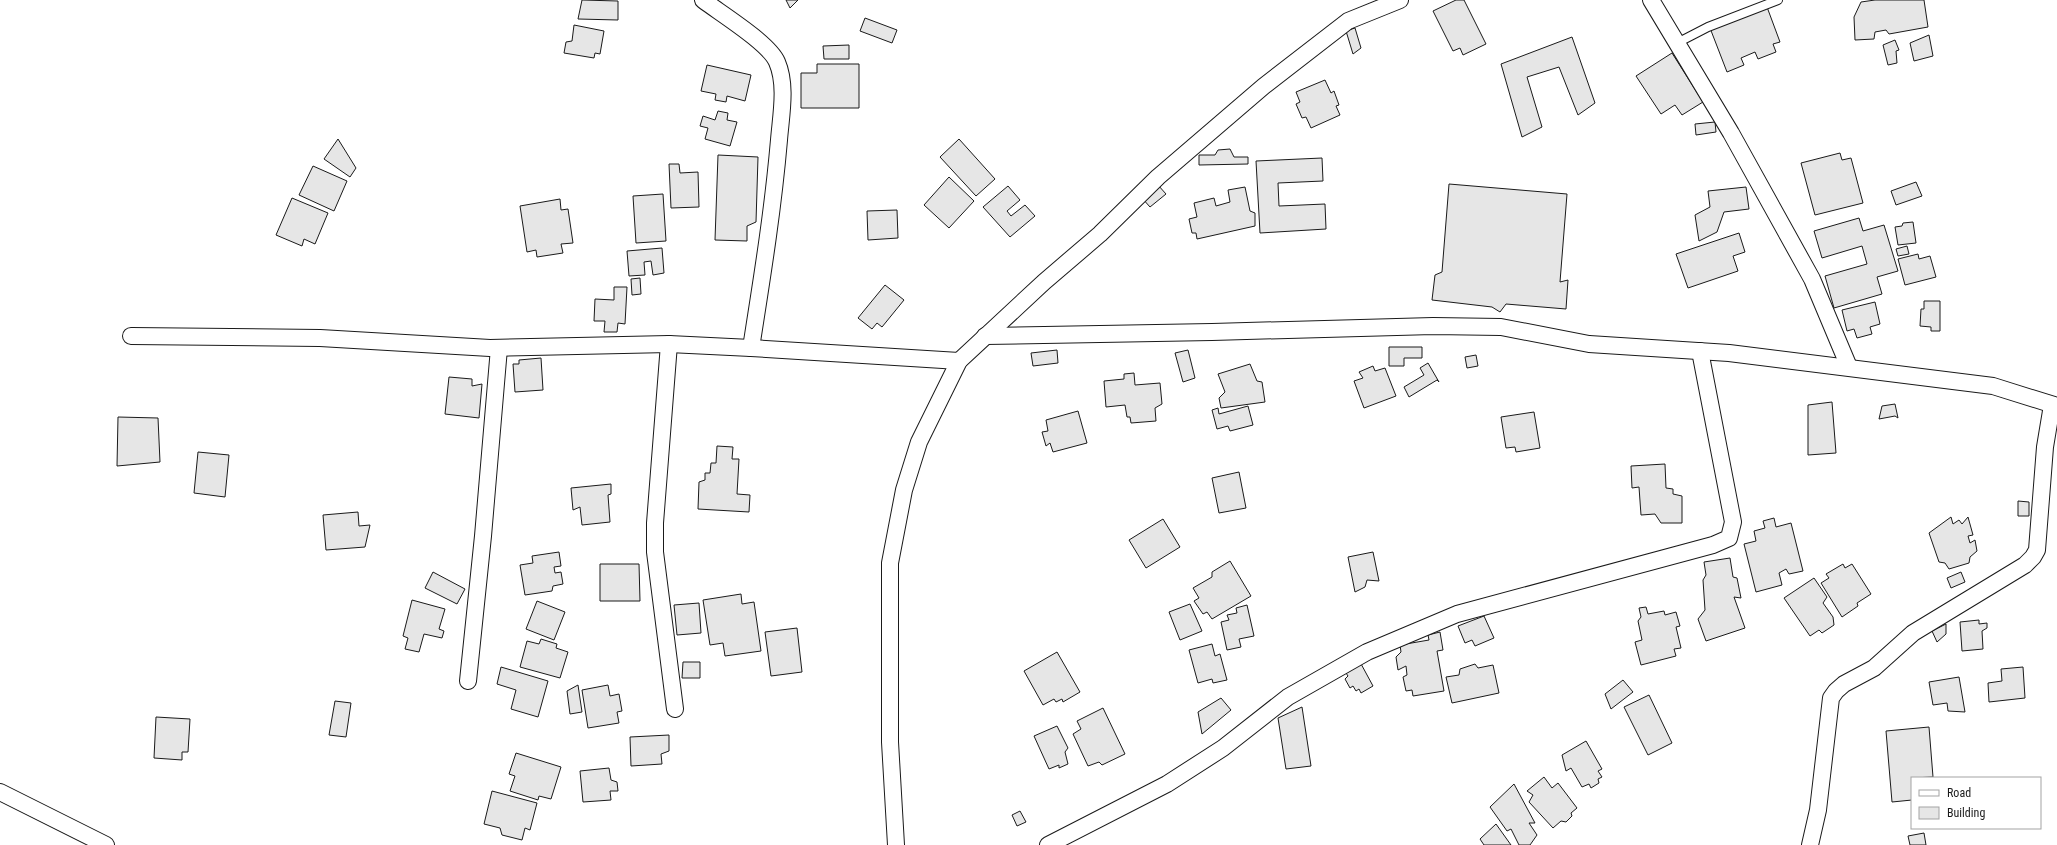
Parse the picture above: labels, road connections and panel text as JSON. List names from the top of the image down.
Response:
{
  "legend": ["Road", "Building"]
}
